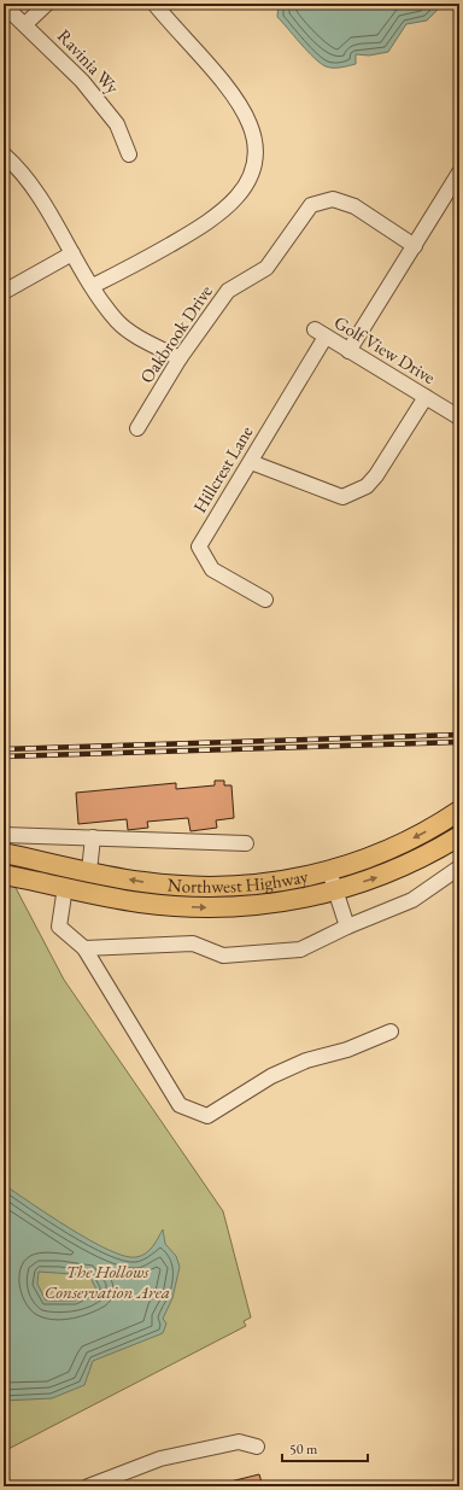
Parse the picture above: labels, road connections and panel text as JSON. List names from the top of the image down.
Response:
{
  "streets": {
    "main road": ["Northwest Highway"],
    "street": [
      "Ravinia Wy",
      "Oakbrook Drive",
      "Golf View Drive",
      "Hillcrest Lane"
    ]
  },
  "crossings": [
    ["Golf View Drive", "Hillcrest Lane"]
  ],
  "parks": ["The Hollows Conservation Area"],
  "scale_bar": "50 m"
}
